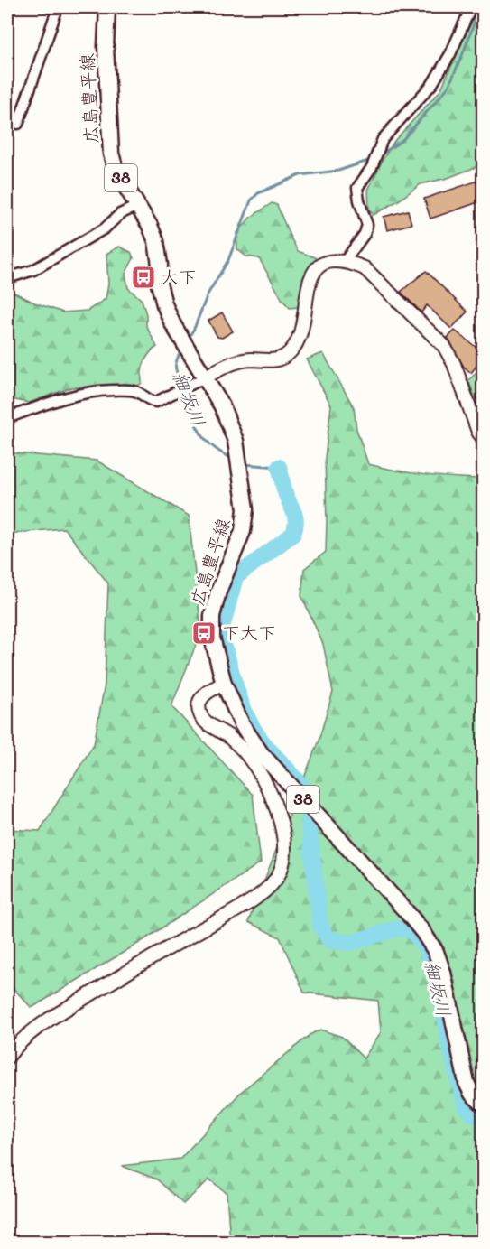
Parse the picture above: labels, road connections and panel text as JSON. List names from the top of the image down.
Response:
{
  "streets": {
    "main road": ["広島豊平線", "38"]
  },
  "water": ["細坂川"],
  "places": {
    "bus stop": ["大下", "下大下"]
  }
}
